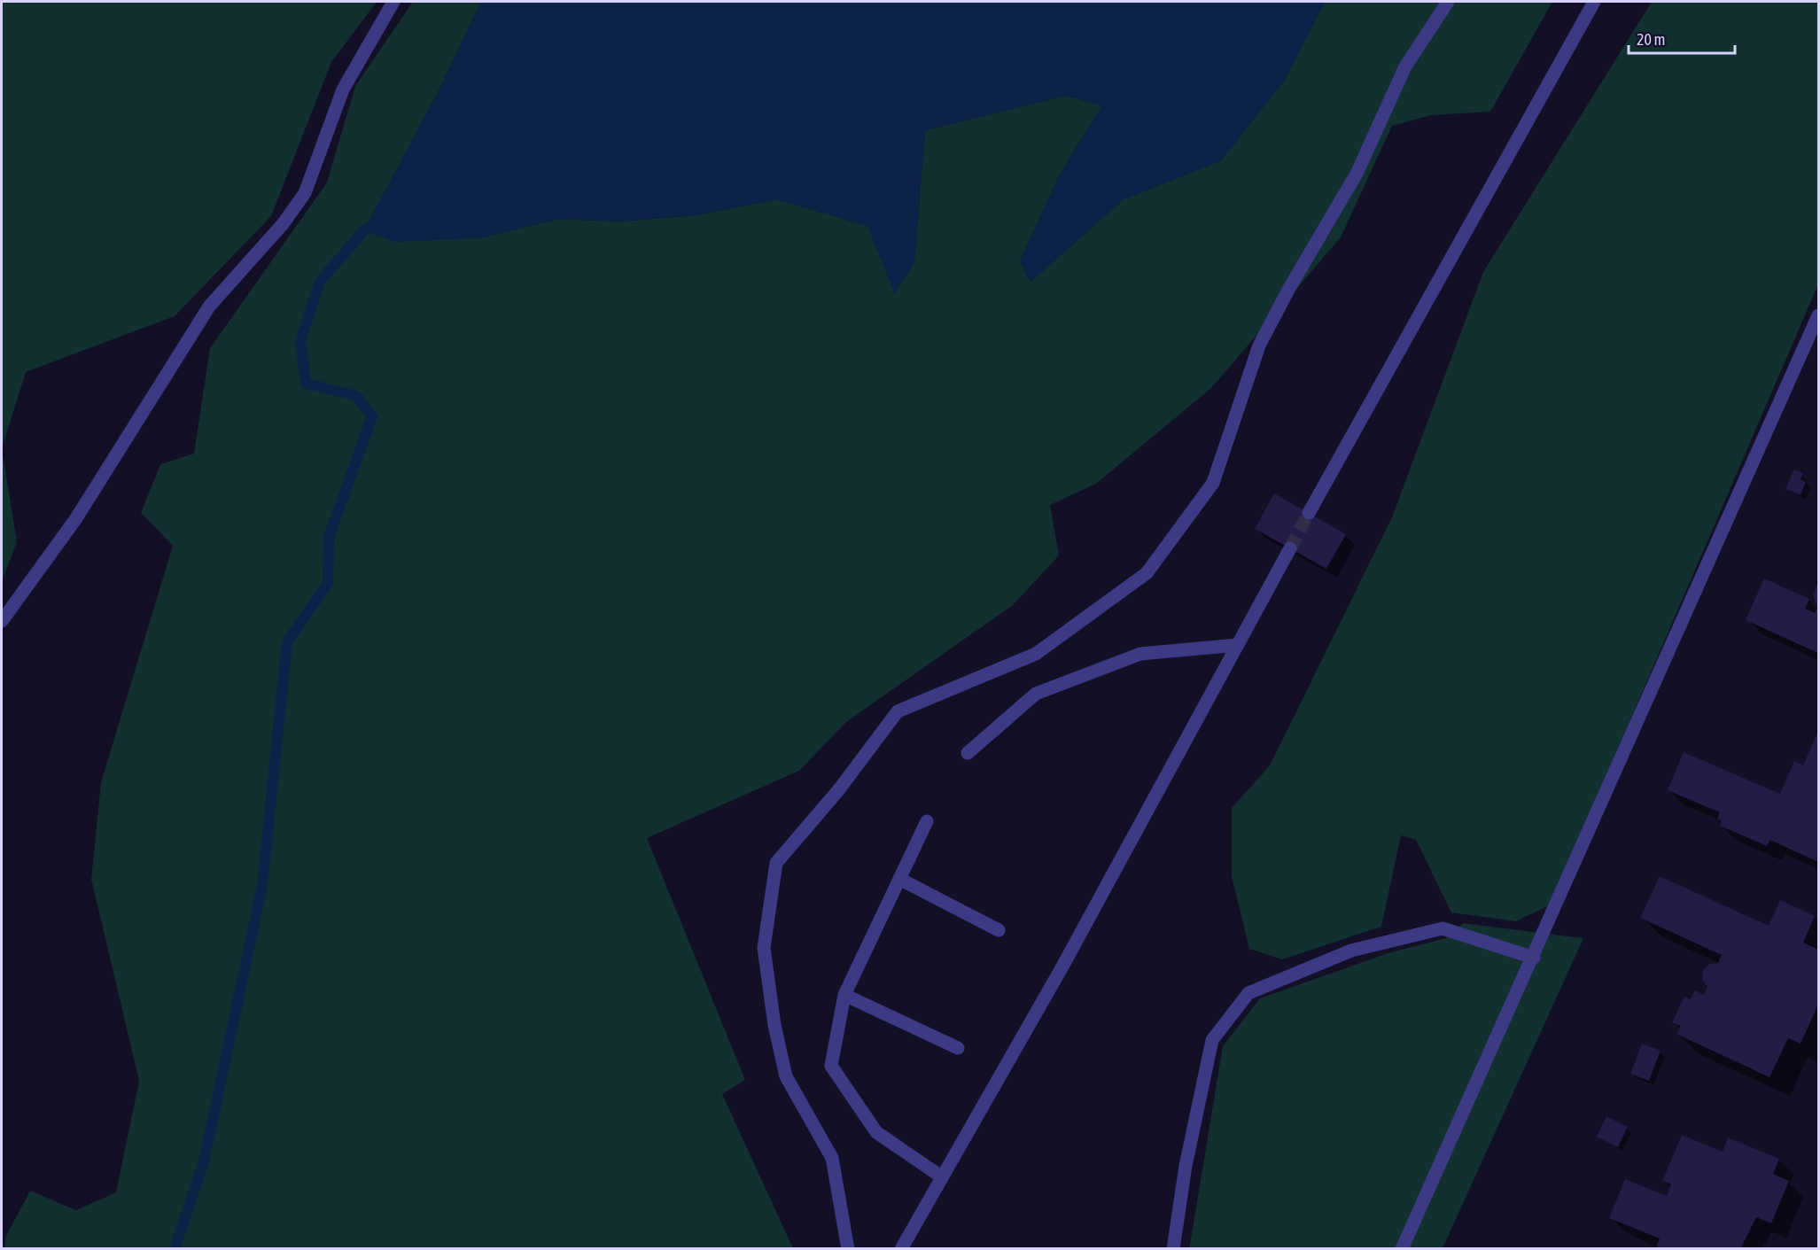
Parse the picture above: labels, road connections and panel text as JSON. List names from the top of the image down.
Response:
{
  "scale_bar": "20 m"
}
